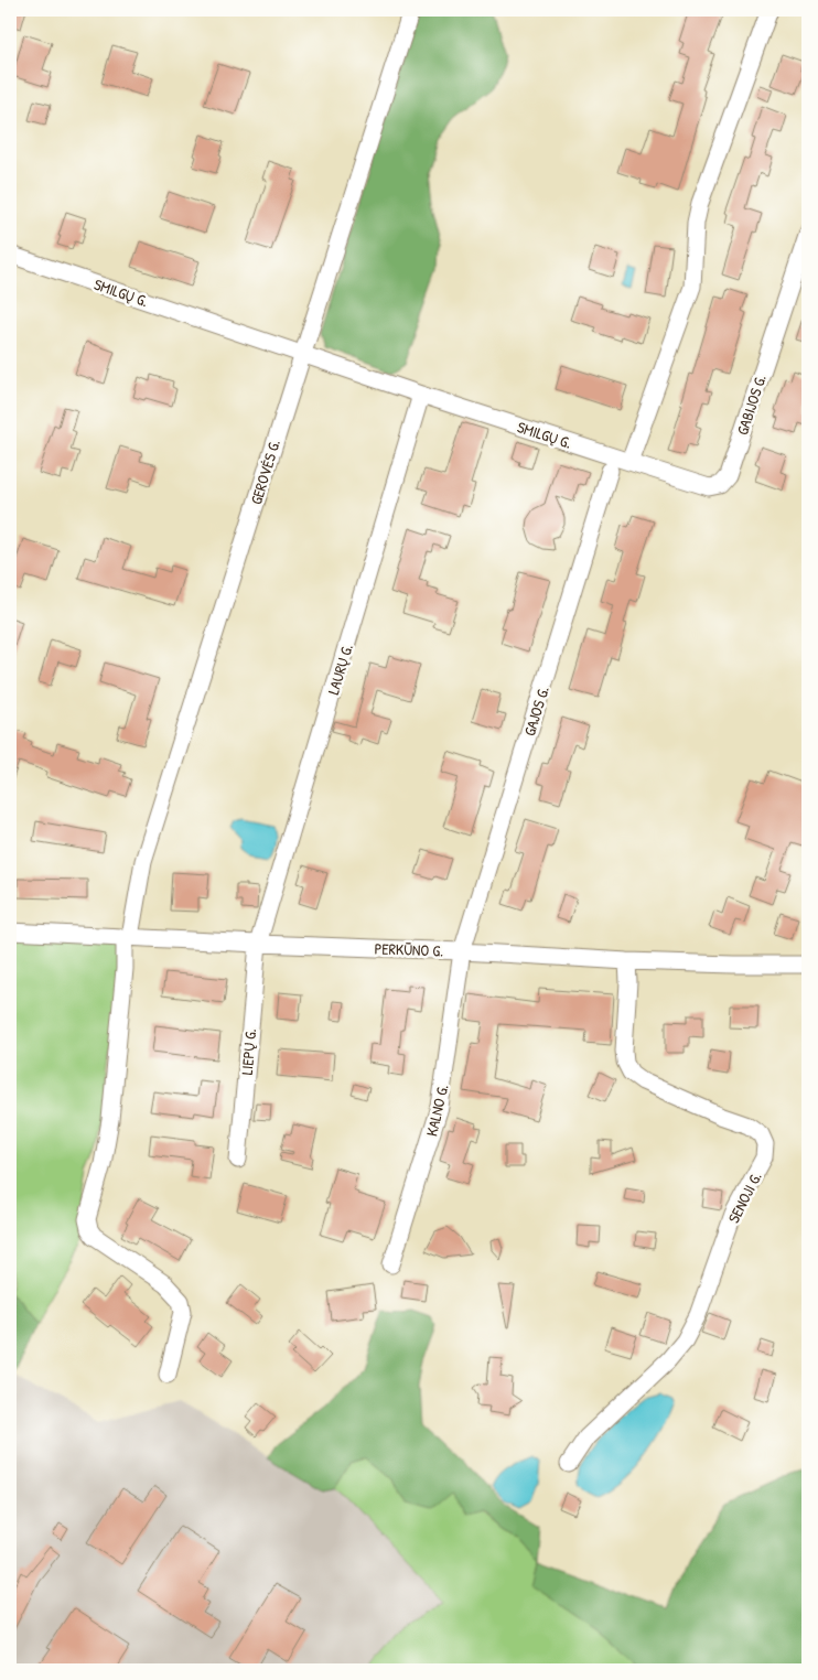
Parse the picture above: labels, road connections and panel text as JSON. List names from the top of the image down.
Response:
{
  "streets": {
    "street": [
      "SMILGŲ G.",
      "GABIJOS G.",
      "GEROVĖS G.",
      "LAURŲ G.",
      "GAJOS G.",
      "PERKŪNO G.",
      "LIEPŲ G.",
      "KALNO G.",
      "SENOJI G."
    ]
  },
  "crossings": [
    ["SMILGŲ G.", "GABIJOS G."],
    ["SMILGŲ G.", "GEROVĖS G."],
    ["SMILGŲ G.", "LAURŲ G."],
    ["GEROVĖS G.", "PERKŪNO G."],
    ["LAURŲ G.", "PERKŪNO G."],
    ["LAURŲ G.", "LIEPŲ G."],
    ["GAJOS G.", "PERKŪNO G."],
    ["GAJOS G.", "KALNO G."],
    ["PERKŪNO G.", "LIEPŲ G."],
    ["PERKŪNO G.", "KALNO G."],
    ["PERKŪNO G.", "SENOJI G."]
  ]
}
